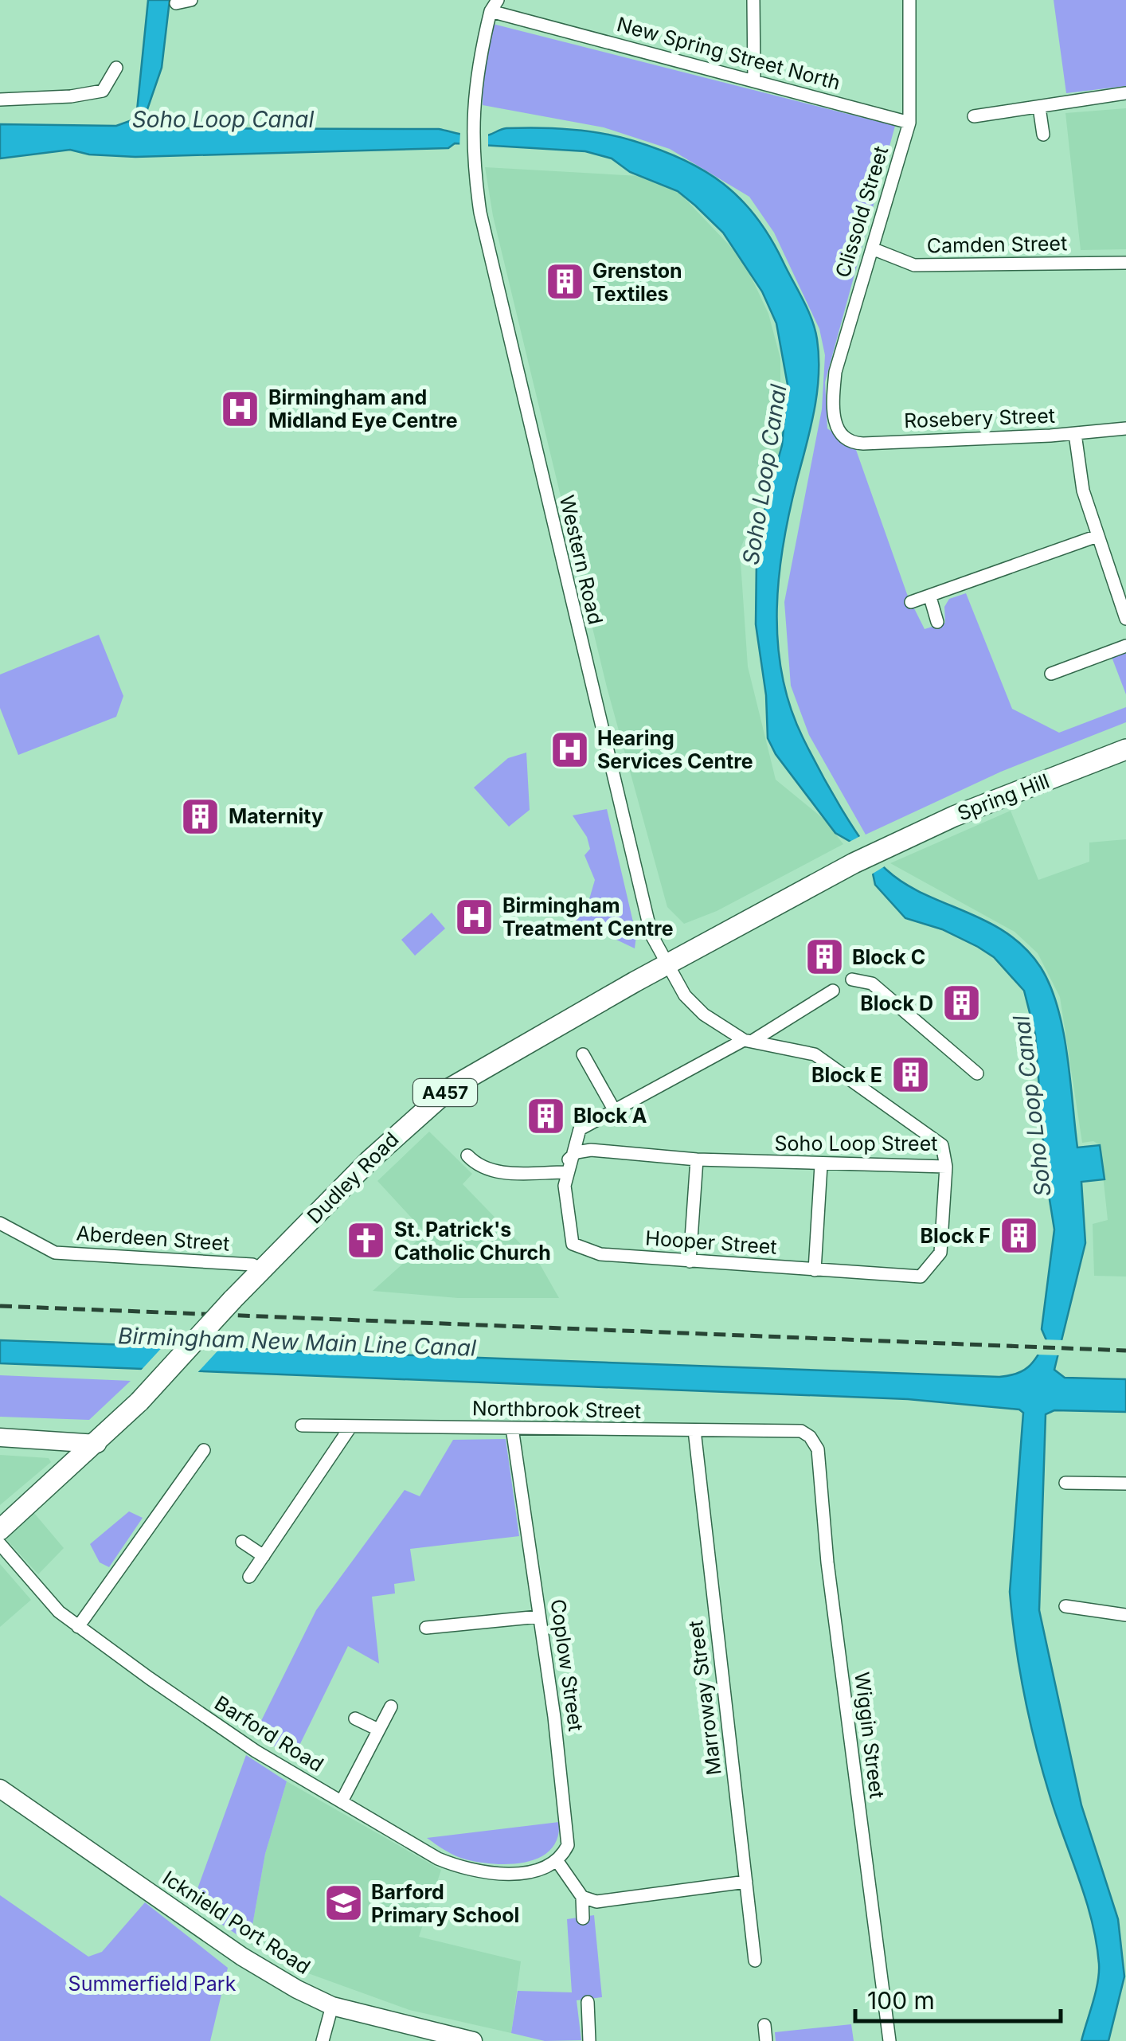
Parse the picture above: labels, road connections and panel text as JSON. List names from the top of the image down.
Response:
{
  "streets": {
    "main road": [
      "Spring Hill",
      "A457",
      "Dudley Road",
      "Icknield Port Road"
    ],
    "street": [
      "New Spring Street North",
      "Clissold Street",
      "Camden Street",
      "Rosebery Street",
      "Western Road",
      "Soho Loop Street",
      "Aberdeen Street",
      "Hooper Street",
      "Northbrook Street",
      "Coplow Street",
      "Marroway Street",
      "Barford Road",
      "Wiggin Street"
    ]
  },
  "crossings": [
    ["New Spring Street North", "Clissold Street"],
    ["New Spring Street North", "Western Road"],
    ["Clissold Street", "Camden Street"],
    ["Clissold Street", "Rosebery Street"],
    ["Western Road", "Soho Loop Street"],
    ["Western Road", "Dudley Road"],
    ["Spring Hill", "Dudley Road"],
    ["Soho Loop Street", "Hooper Street"],
    ["Dudley Road", "Aberdeen Street"],
    ["Northbrook Street", "Coplow Street"],
    ["Northbrook Street", "Marroway Street"],
    ["Northbrook Street", "Wiggin Street"],
    ["Coplow Street", "Barford Road"]
  ],
  "water": ["Soho Loop Canal", "Birmingham New Main Line Canal"],
  "parks": ["Summerfield Park"],
  "places": {
    "building": [
      "Grenston Textiles",
      "Maternity",
      "Block C",
      "Block D",
      "Block E",
      "Block A",
      "Block F"
    ],
    "hospital": ["Birmingham and Midland Eye Centre", "Hearing Services Centre", "Birmingham Treatment Centre"],
    "church": ["St. Patrick's Catholic Church"],
    "school or university": ["Barford Primary School"]
  },
  "scale_bar": "100 m"
}
